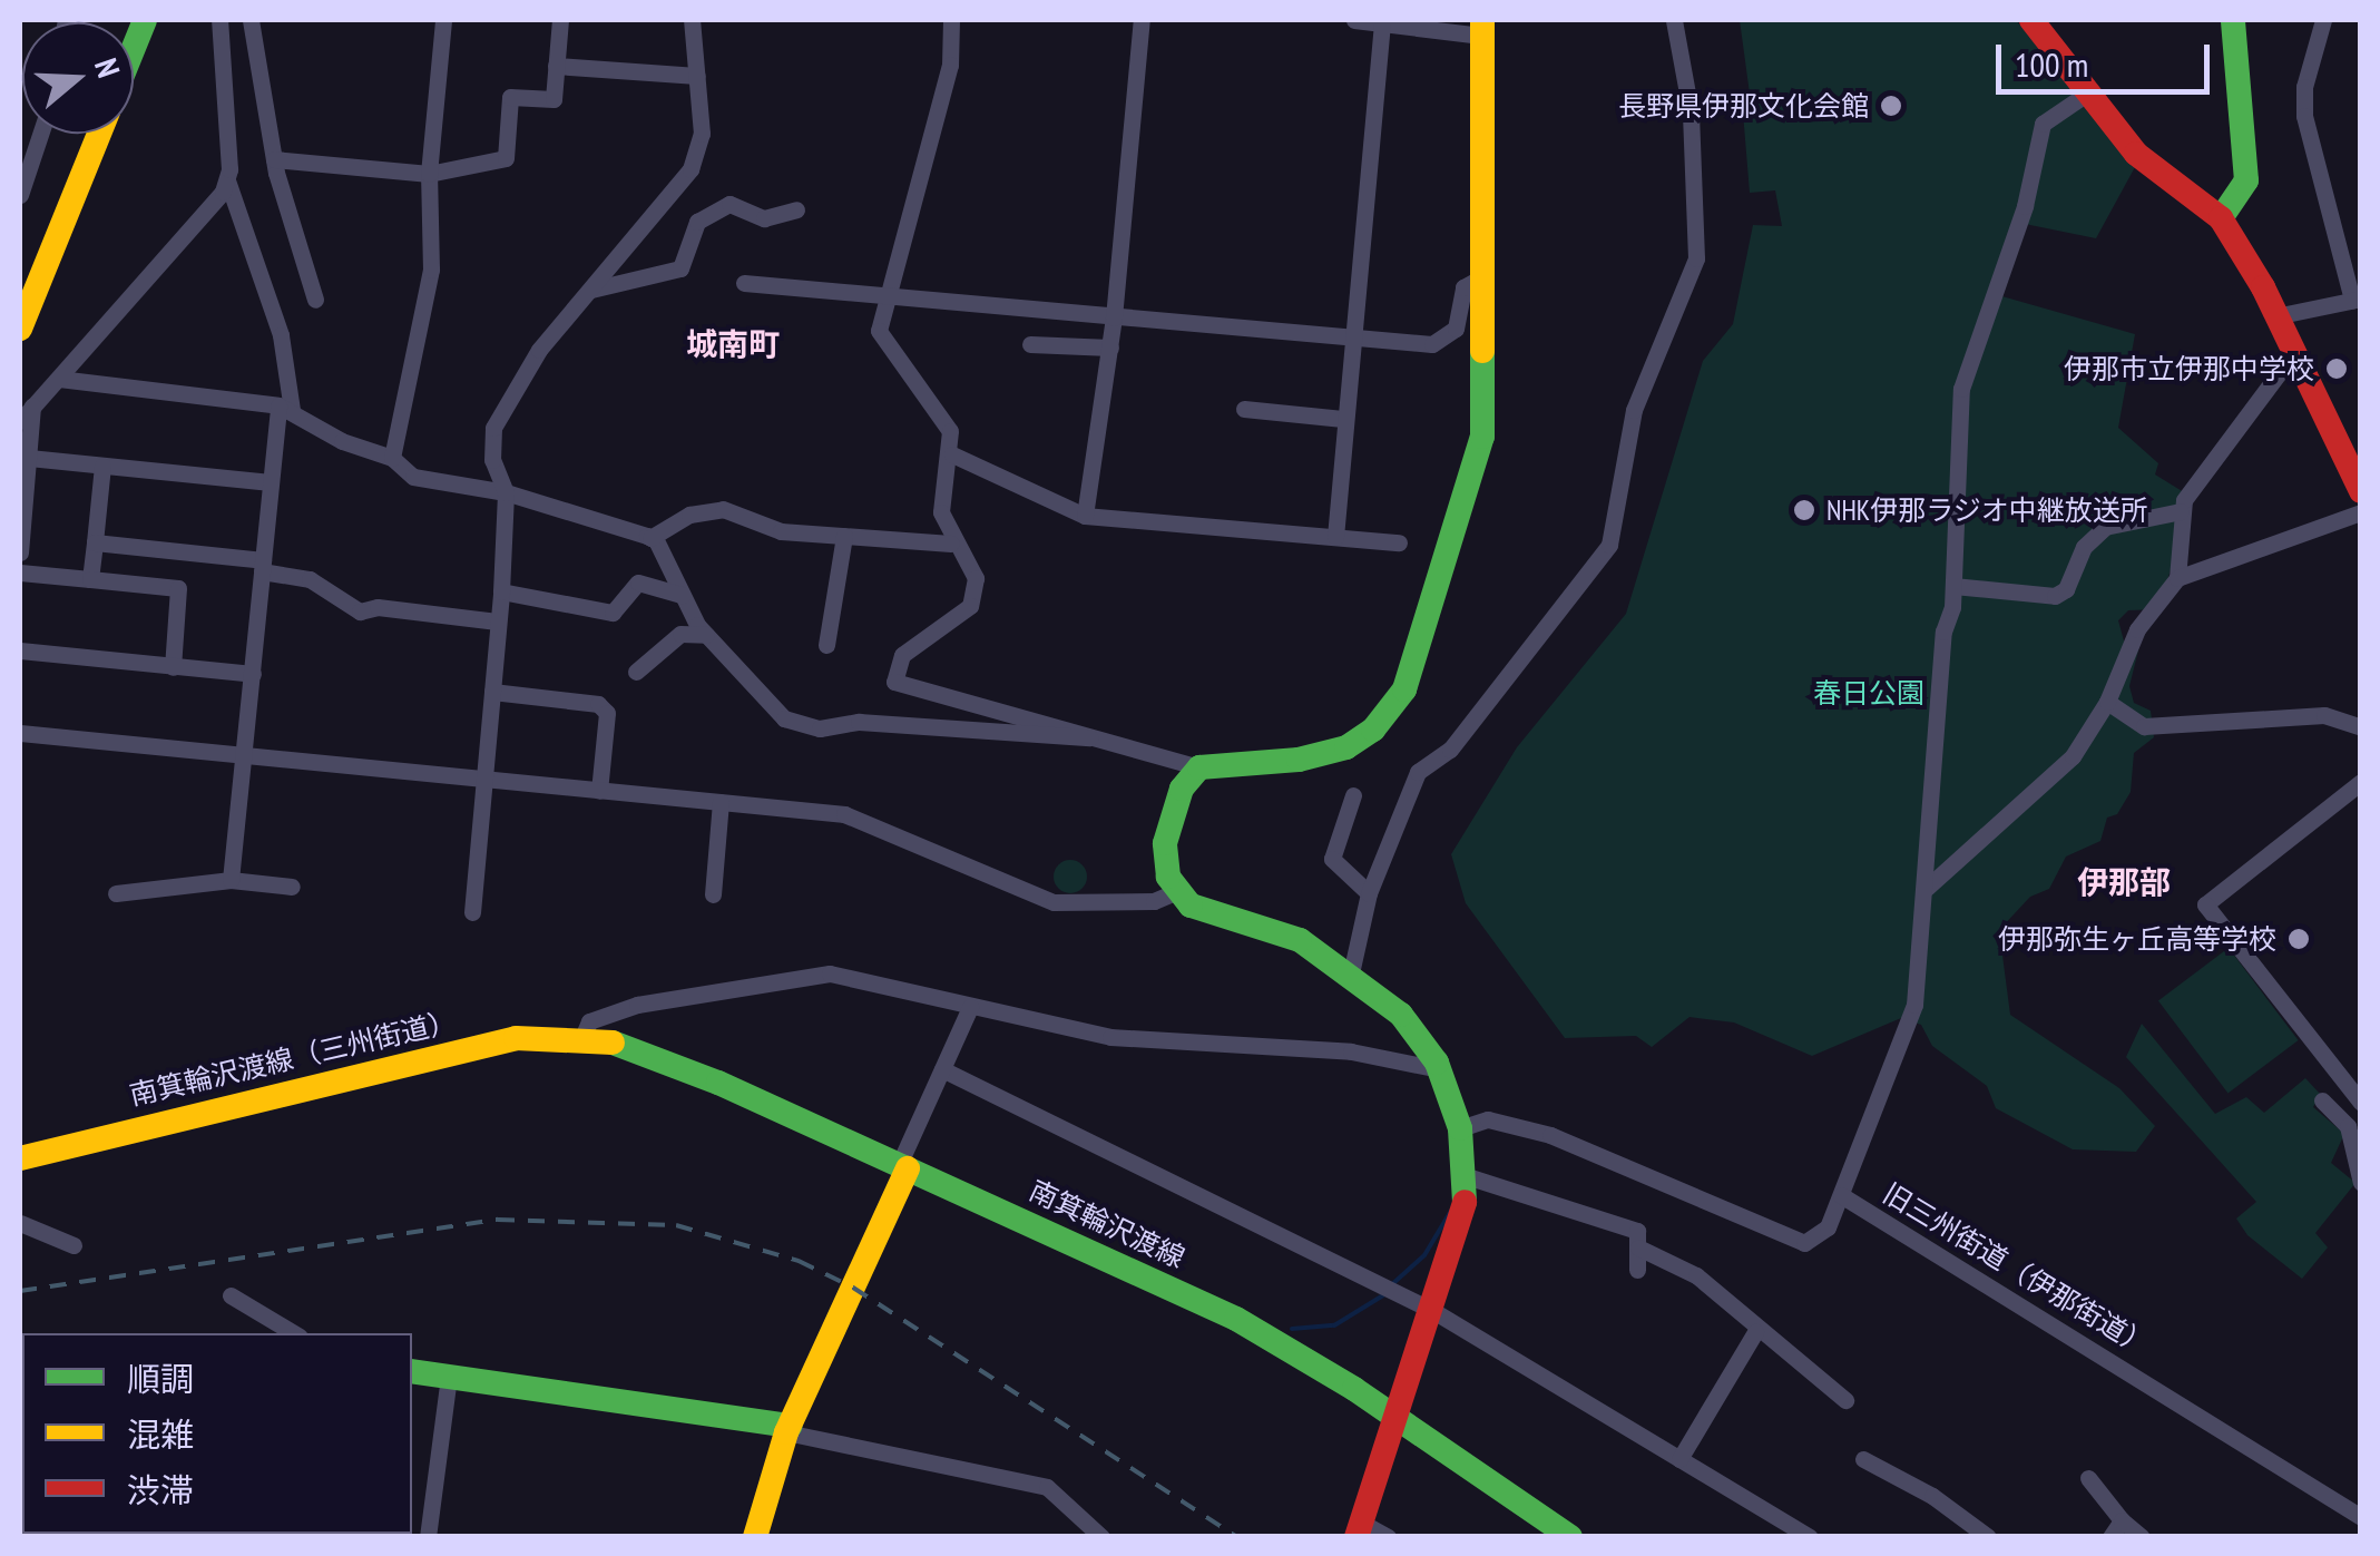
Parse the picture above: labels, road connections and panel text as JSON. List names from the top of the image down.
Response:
{
  "streets": {
    "street": ["南箕輪沢渡線（三州街道）", "南箕輪沢渡線", "旧三州街道（伊那街道）"]
  },
  "crossings": [
    ["南箕輪沢渡線（三州街道）", "南箕輪沢渡線"]
  ],
  "districts": ["城南町", "伊那部"],
  "parks": ["春日公園"],
  "places": [
    "長野県伊那文化会館",
    "伊那市立伊那中学校",
    "NHK伊那ラジオ中継放送所",
    "伊那弥生ヶ丘高等学校"
  ],
  "legend": ["順調", "混雑", "渋滞"],
  "scale_bar": "100 m",
  "north": "right"
}
